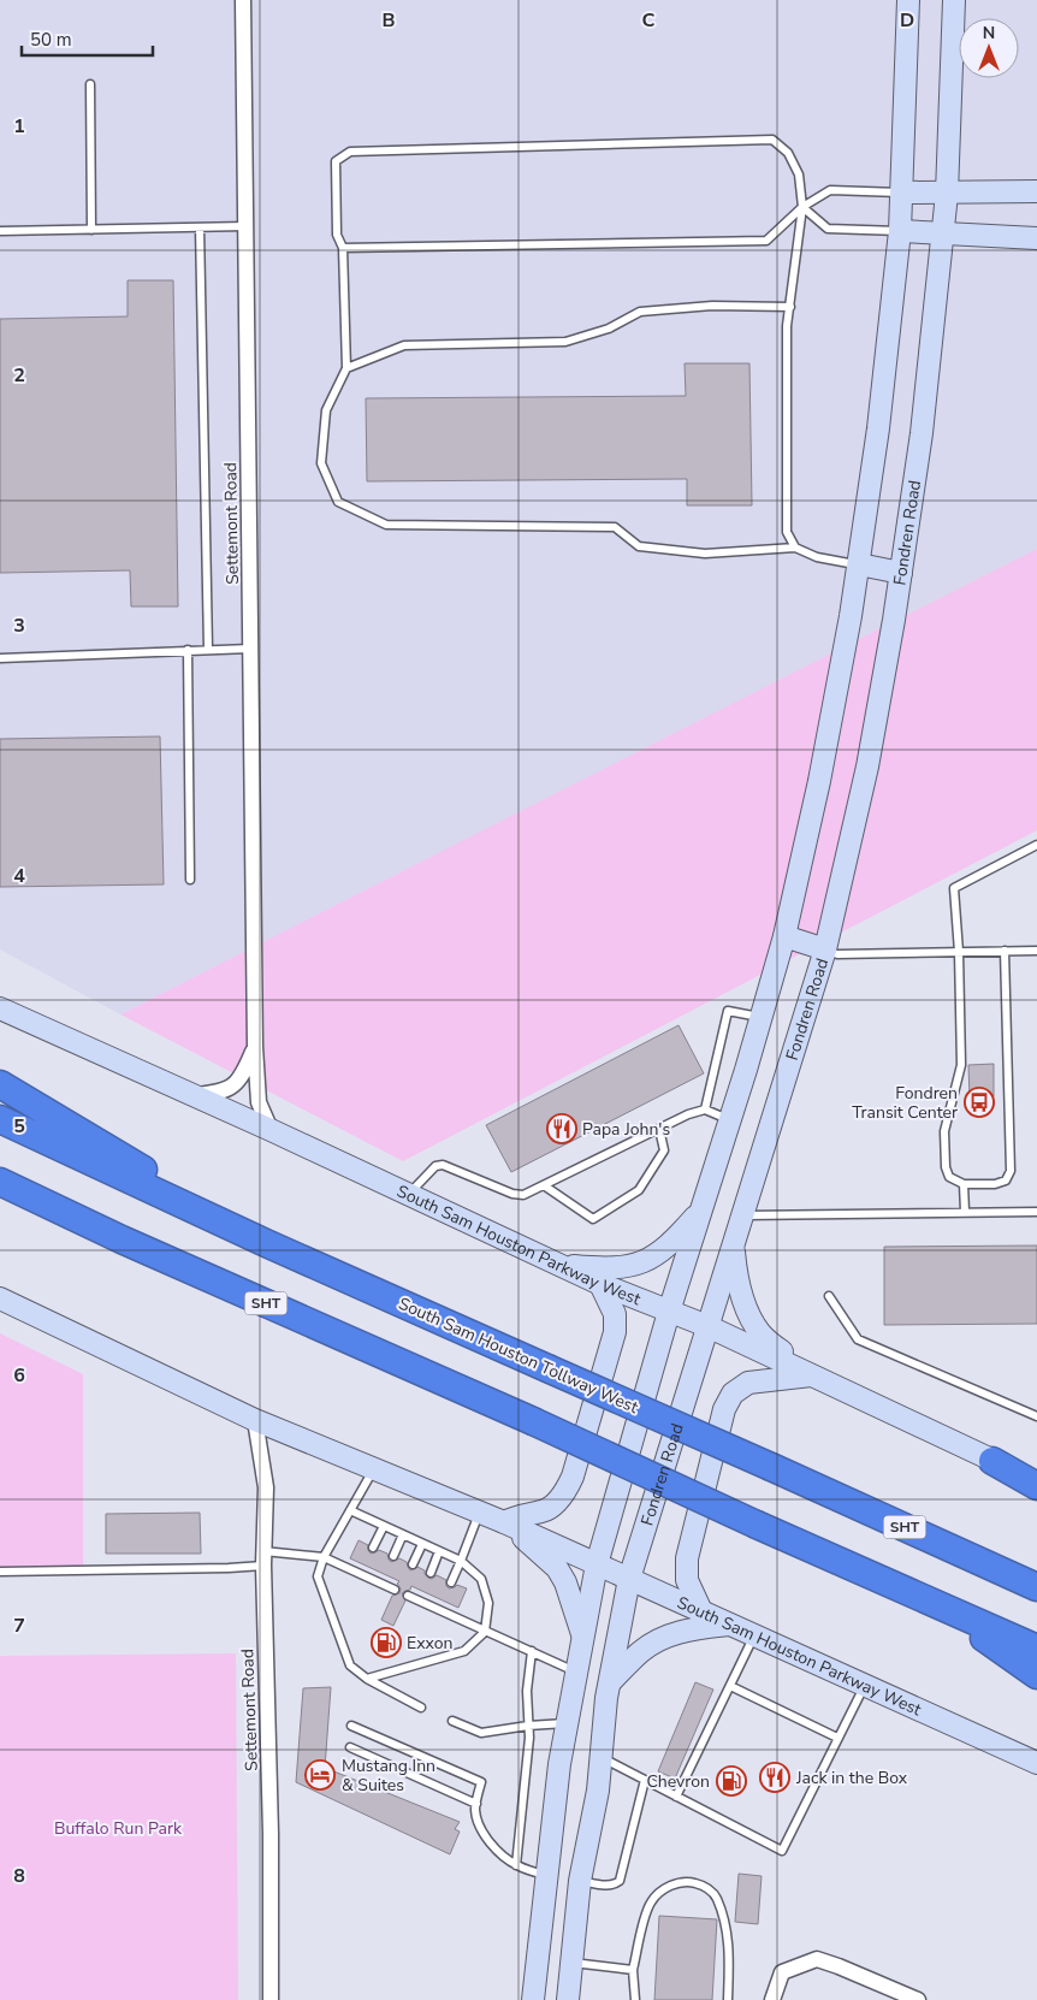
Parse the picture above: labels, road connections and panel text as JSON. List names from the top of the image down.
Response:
{
  "streets": {
    "highway": ["SHT", "South Sam Houston Tollway West"],
    "main road": ["Fondren Road", "South Sam Houston Parkway West"],
    "street": ["Settemont Road"]
  },
  "crossings": [
    ["Settemont Road", "South Sam Houston Parkway West"],
    ["Fondren Road", "South Sam Houston Parkway West"]
  ],
  "parks": ["Buffalo Run Park"],
  "places": {
    "bus stop": ["Fondren Transit Center"],
    "restaurant": ["Papa John's", "Jack in the Box"],
    "fuel station": ["Exxon", "Chevron"],
    "hotel": ["Mustang Inn & Suites"]
  },
  "scale_bar": "50 m",
  "north": "top",
  "grid": {
    "columns": ["B", "C", "D"],
    "rows": [
      "1",
      "2",
      "3",
      "4",
      "5",
      "6",
      "7",
      "8"
    ]
  }
}
